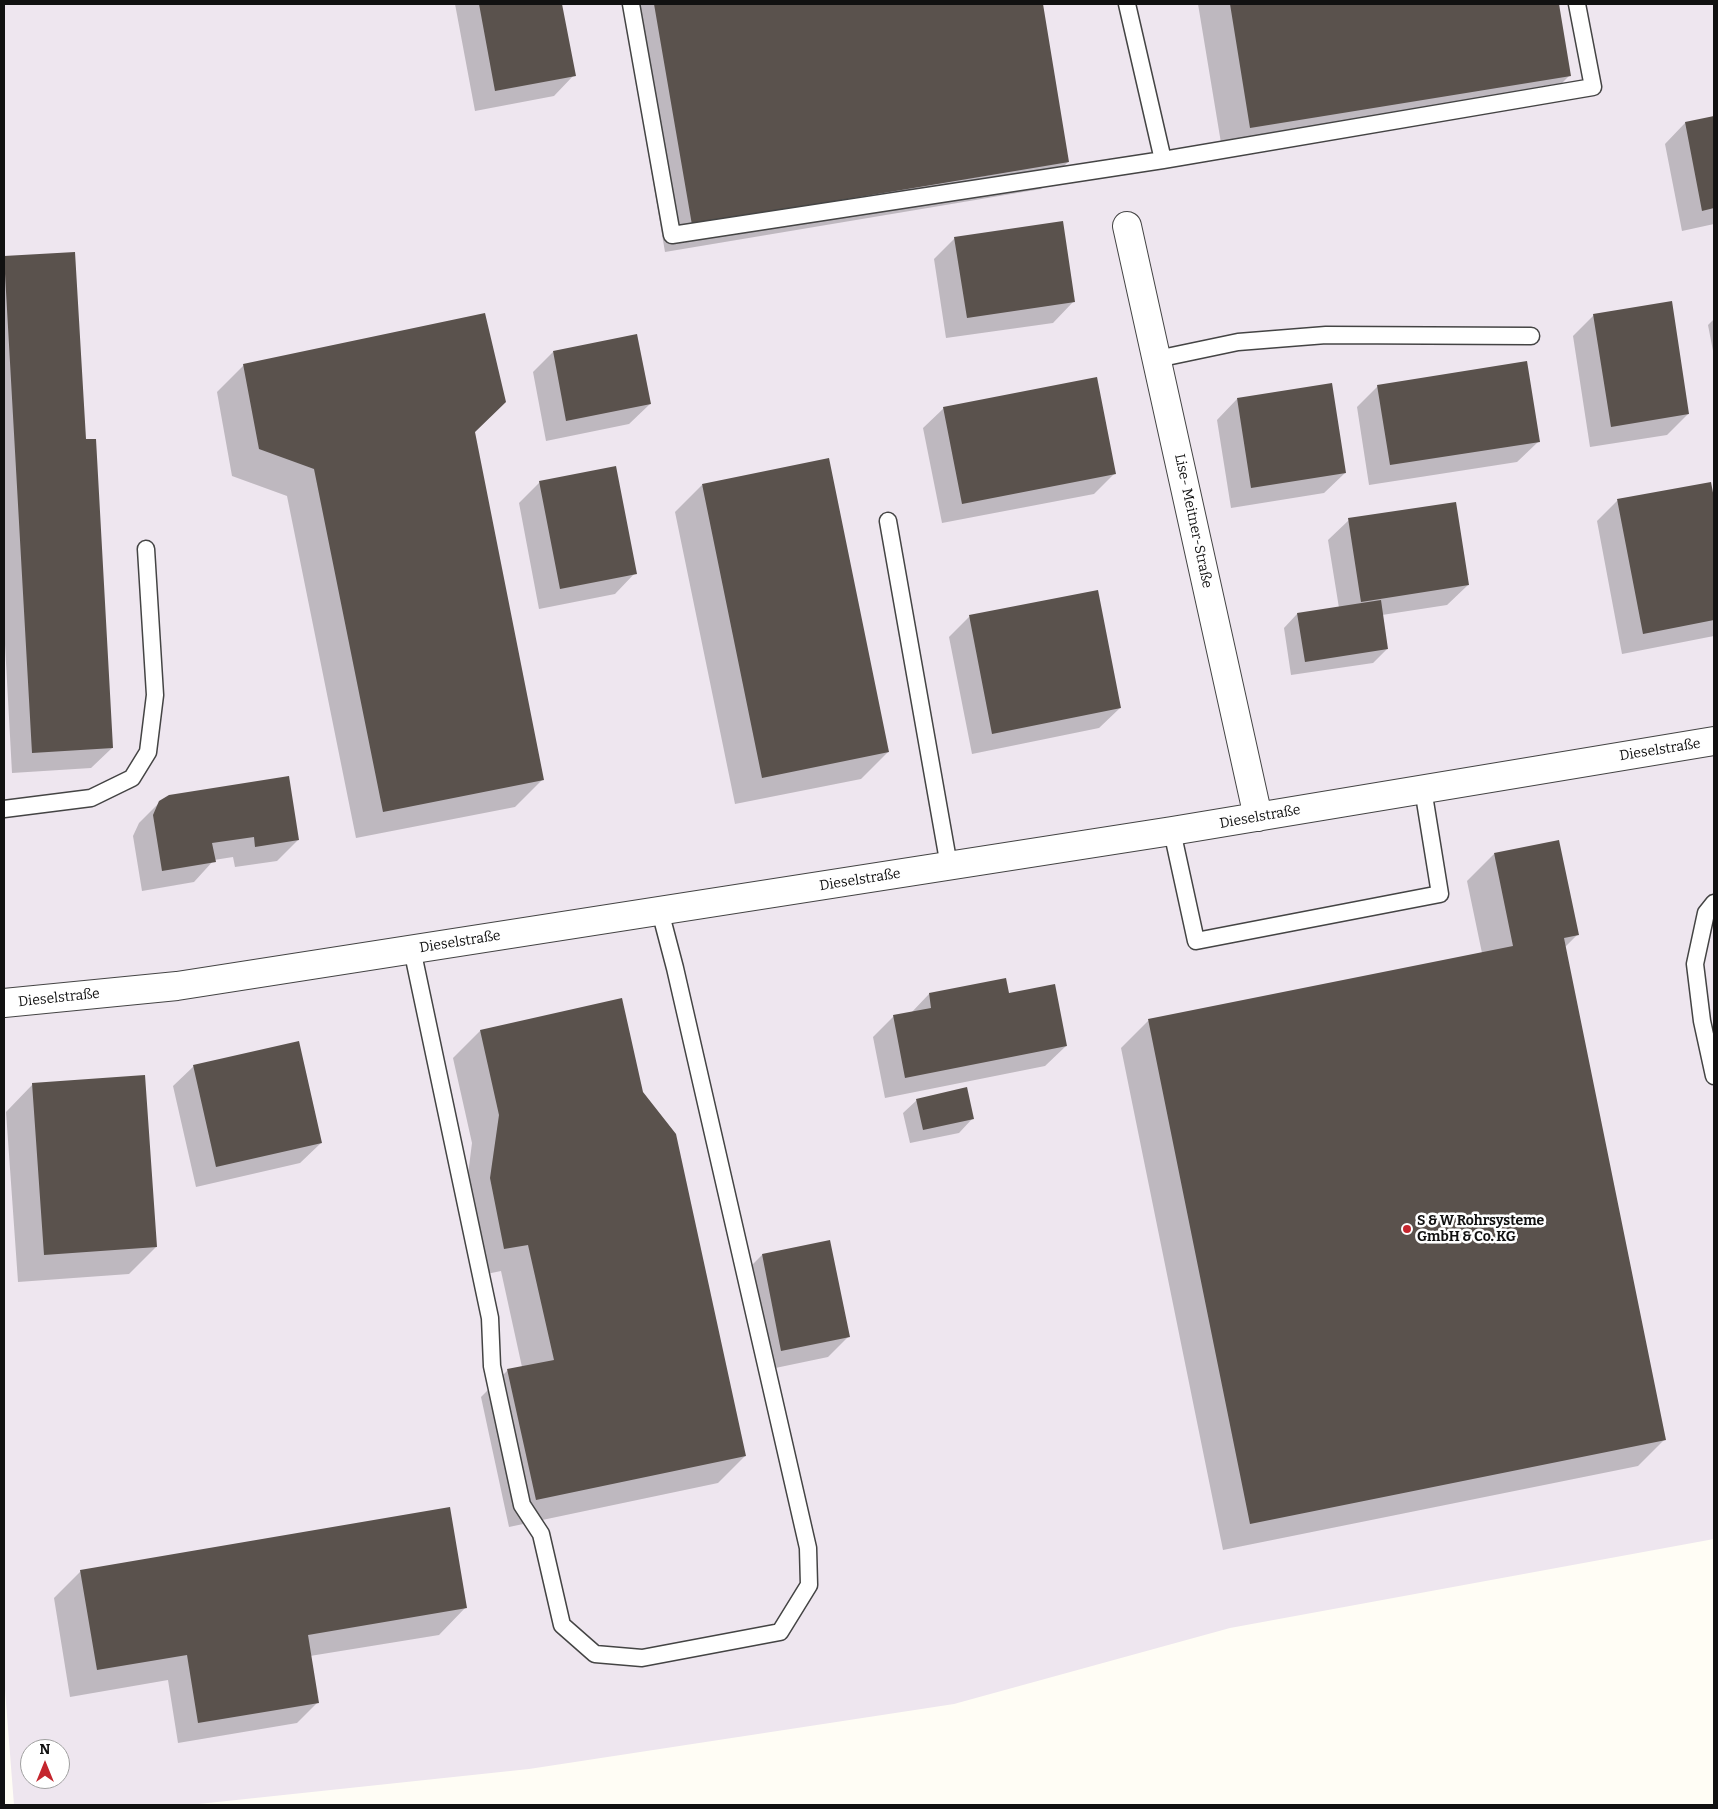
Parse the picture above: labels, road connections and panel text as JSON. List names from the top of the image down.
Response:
{
  "streets": {
    "street": ["Lise- Meitner-Straße", "Dieselstraße"]
  },
  "crossings": [
    ["Lise- Meitner-Straße", "Dieselstraße"]
  ],
  "places": ["S & W Rohrsysteme GmbH & Co. KG"],
  "north": "top"
}
